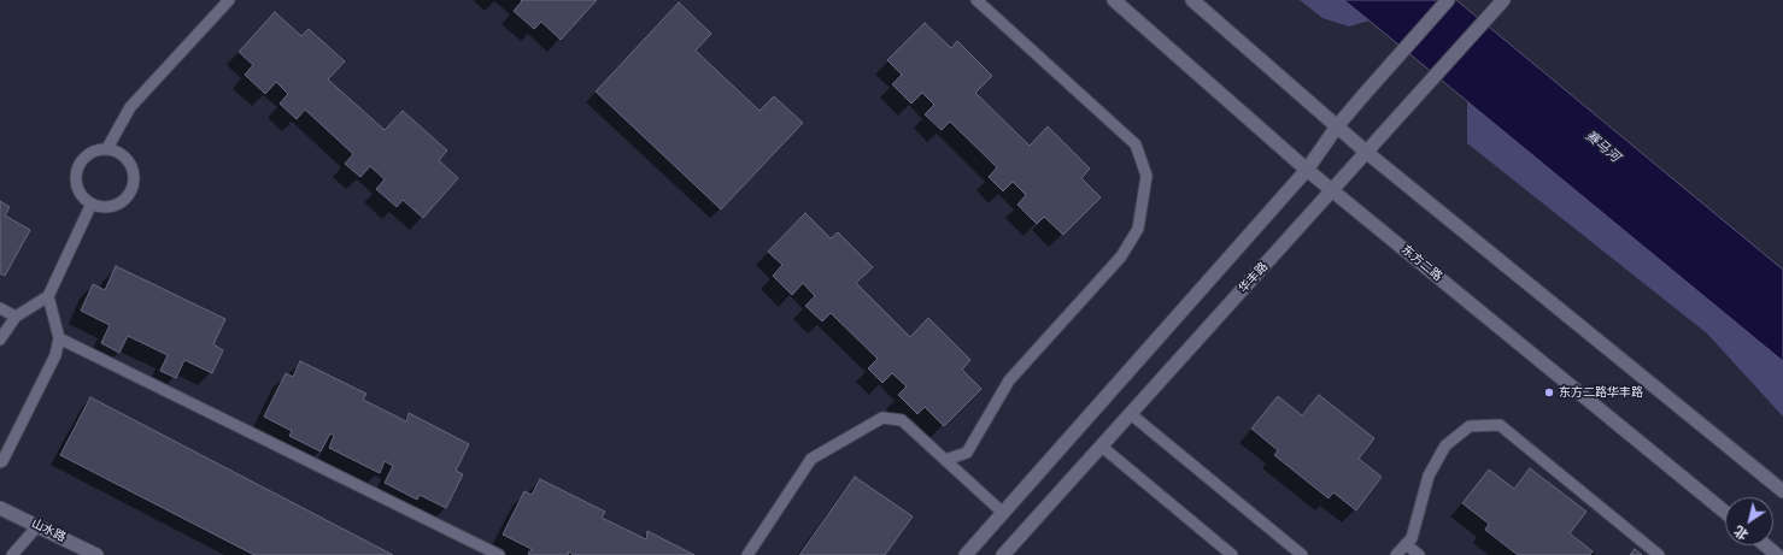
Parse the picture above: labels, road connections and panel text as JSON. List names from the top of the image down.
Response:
{
  "streets": {
    "street": ["东方二路", "华丰路", "山水路"]
  },
  "crossings": [
    ["东方二路", "华丰路"]
  ],
  "water": ["赛马河"],
  "places": ["东方二路华丰路"],
  "north": "bottom left"
}
